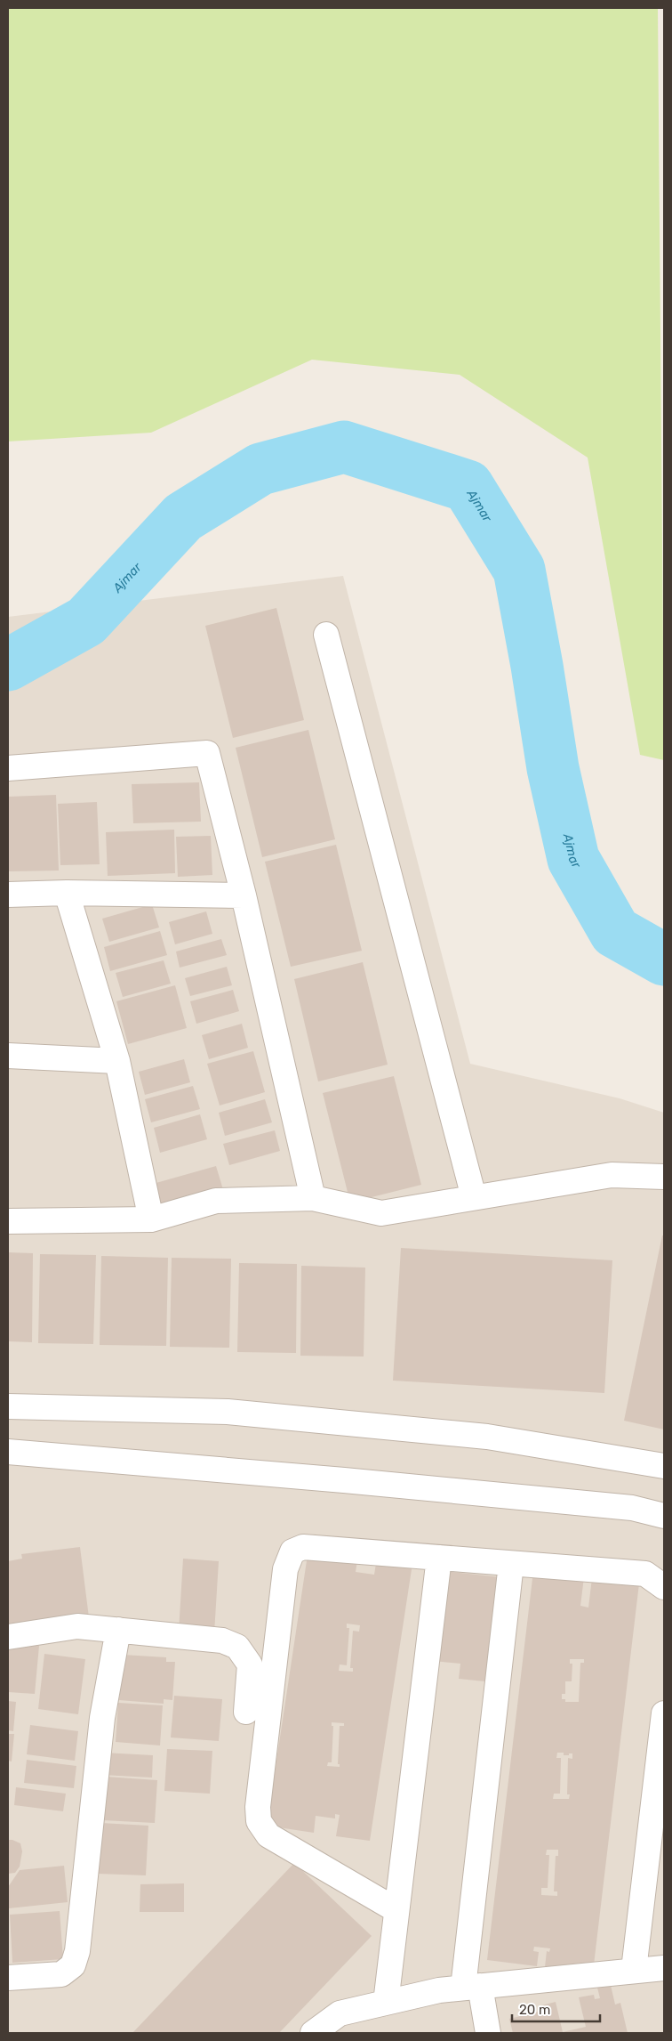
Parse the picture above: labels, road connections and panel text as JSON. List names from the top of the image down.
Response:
{
  "water": ["Ajmar"],
  "scale_bar": "20 m"
}
